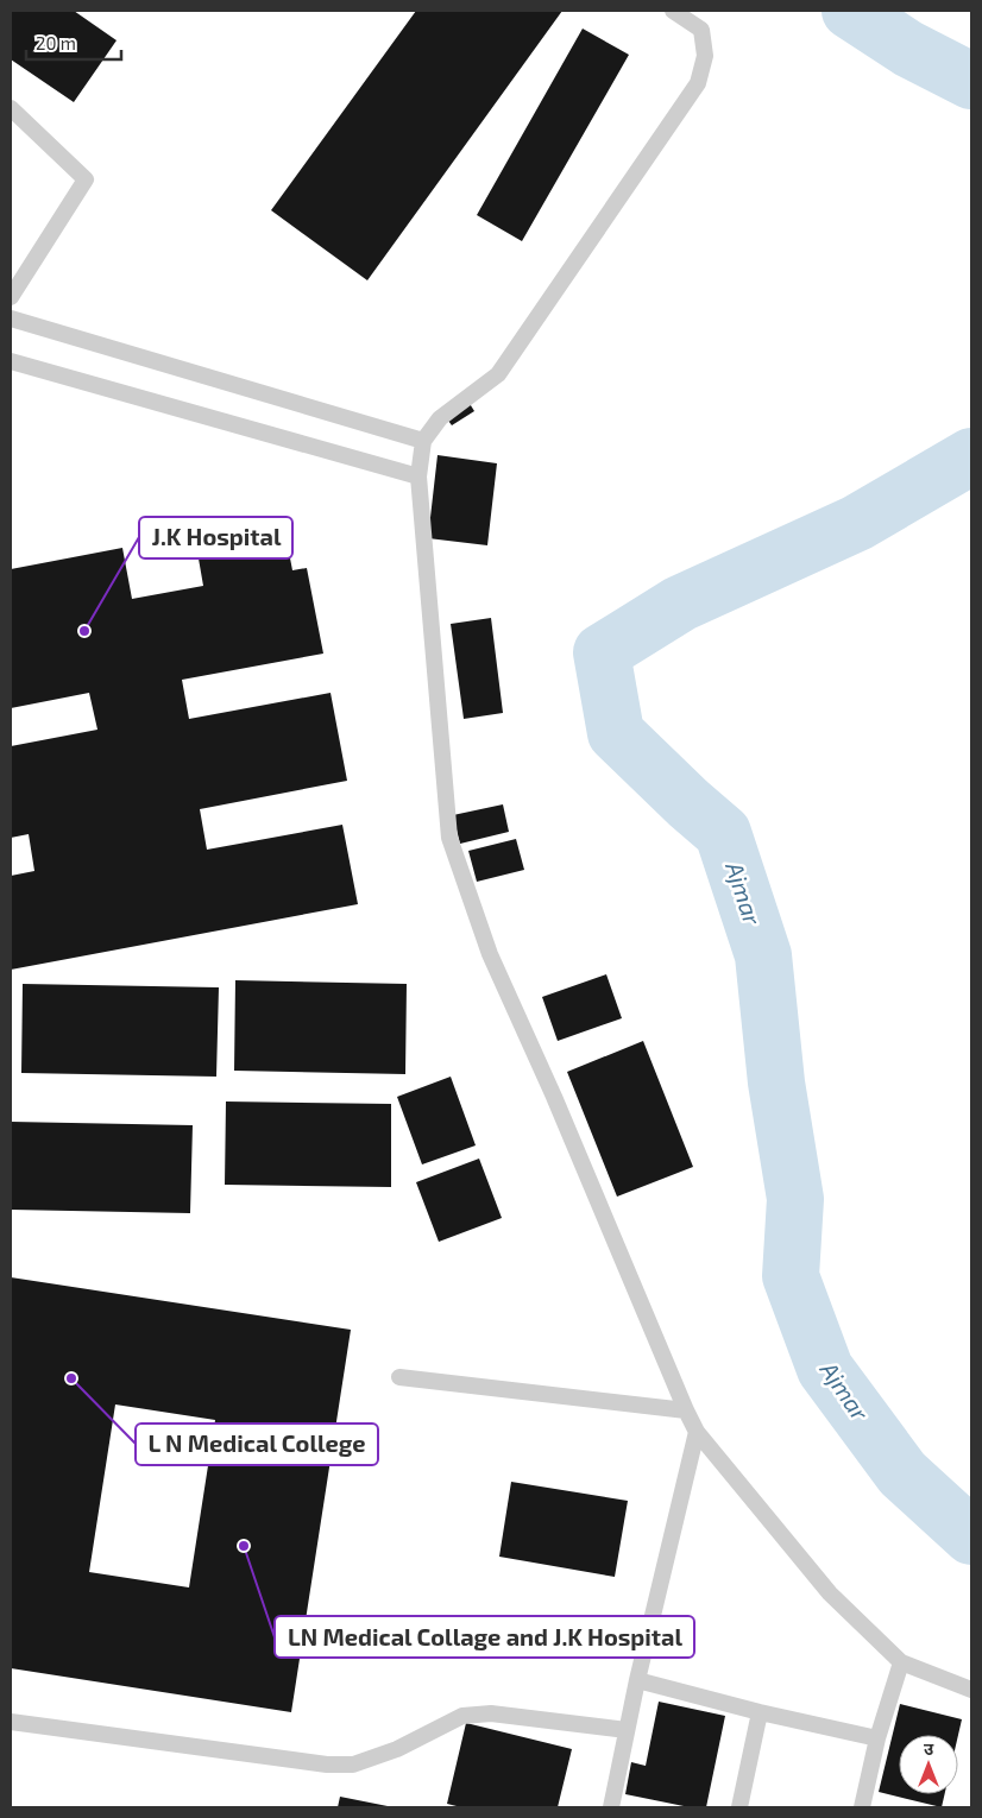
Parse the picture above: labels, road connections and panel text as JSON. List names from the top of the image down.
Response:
{
  "water": ["Ajmar"],
  "places": ["J.K Hospital", "L N Medical College", "LN Medical Collage and J.K Hospital"],
  "scale_bar": "20 m",
  "north": "top"
}
